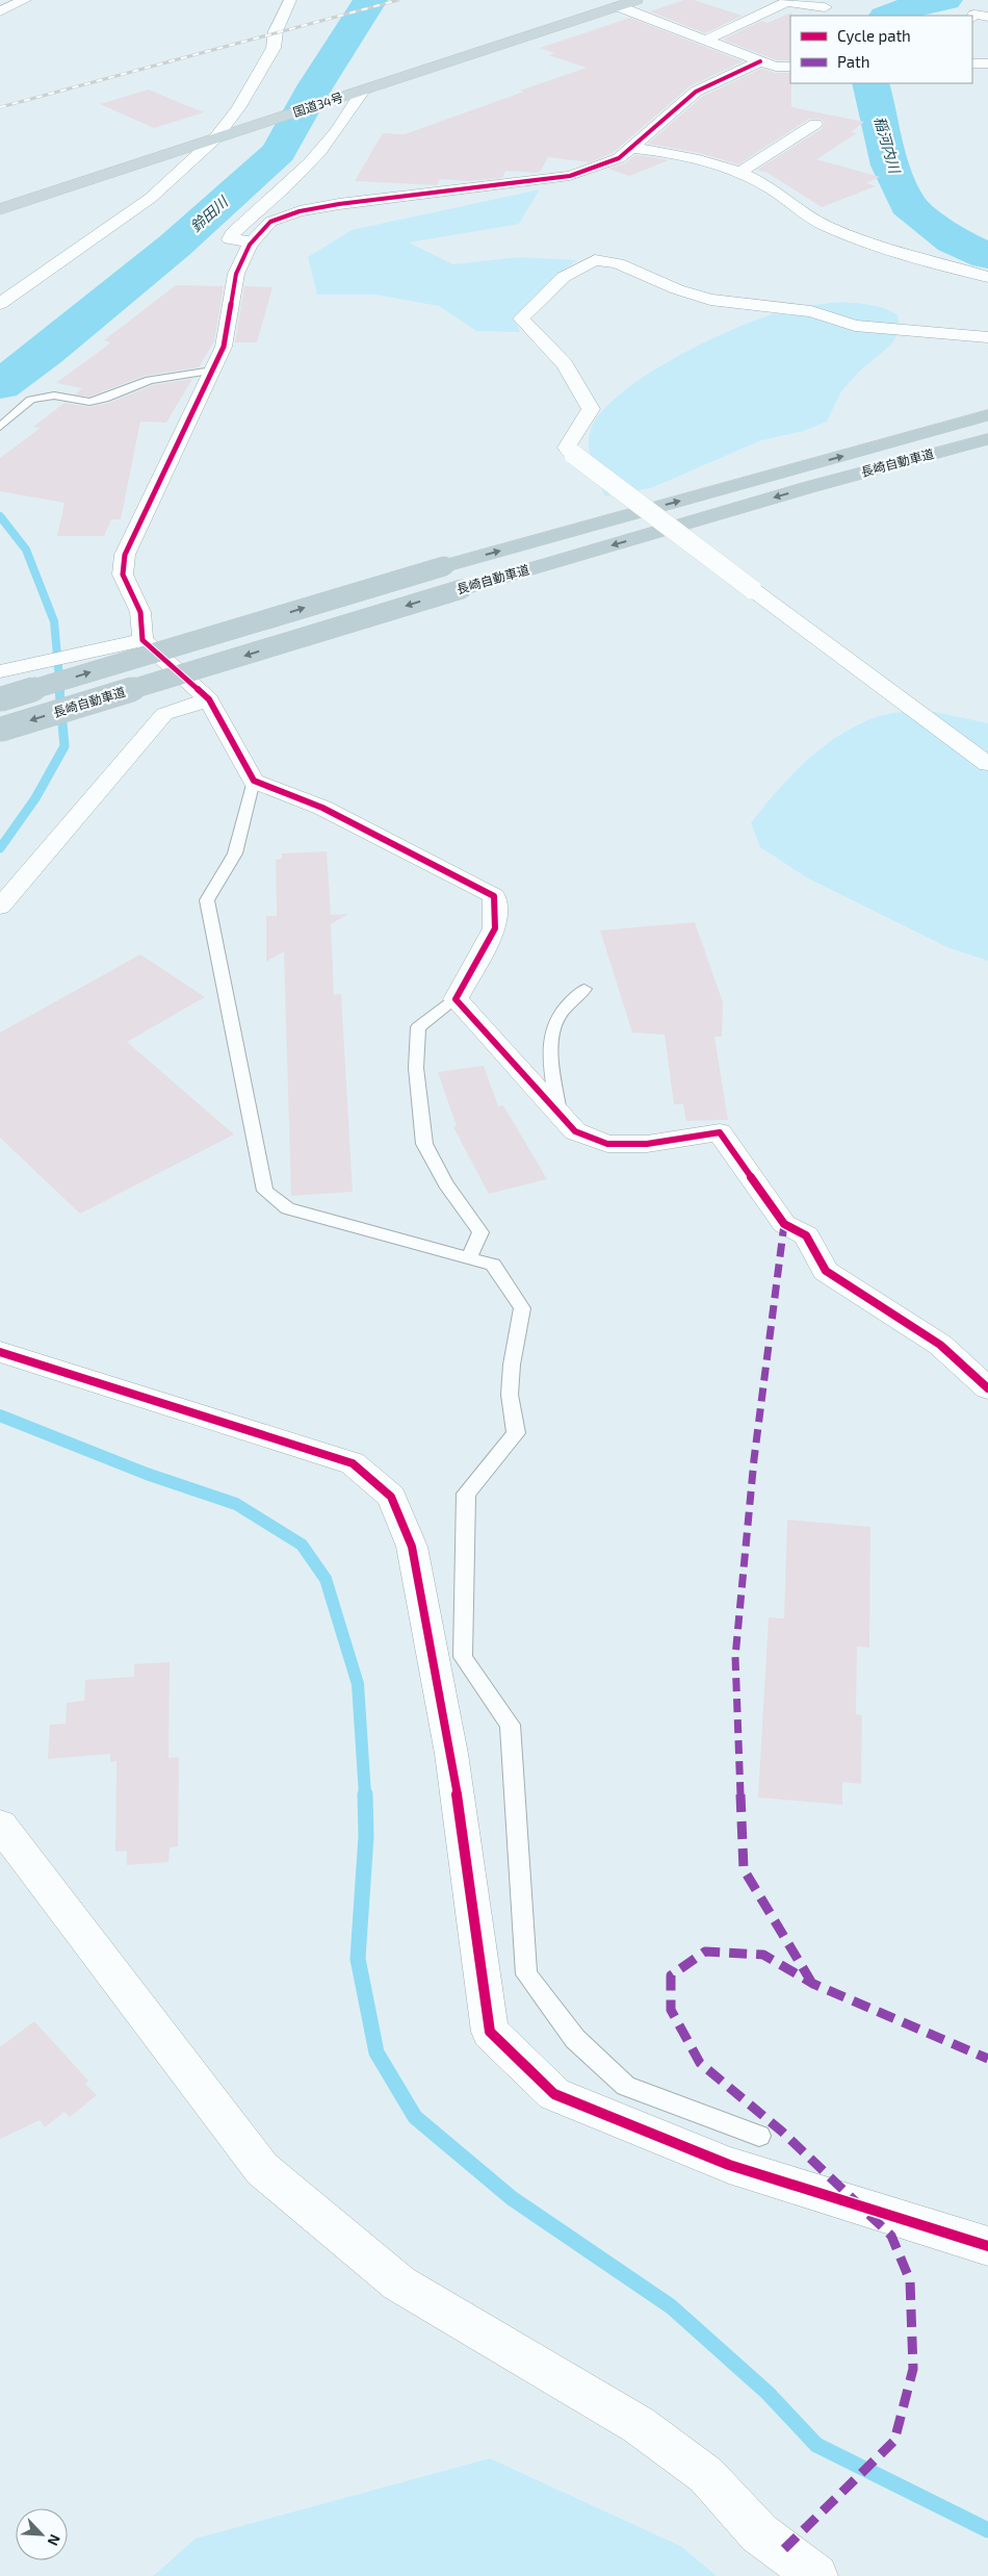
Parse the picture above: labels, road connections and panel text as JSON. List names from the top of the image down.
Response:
{
  "streets": {
    "highway": ["国道34号", "長崎自動車道"]
  },
  "water": ["稲河内川", "鈴田川"],
  "legend": ["Cycle path", "Path"],
  "north": "bottom right"
}
